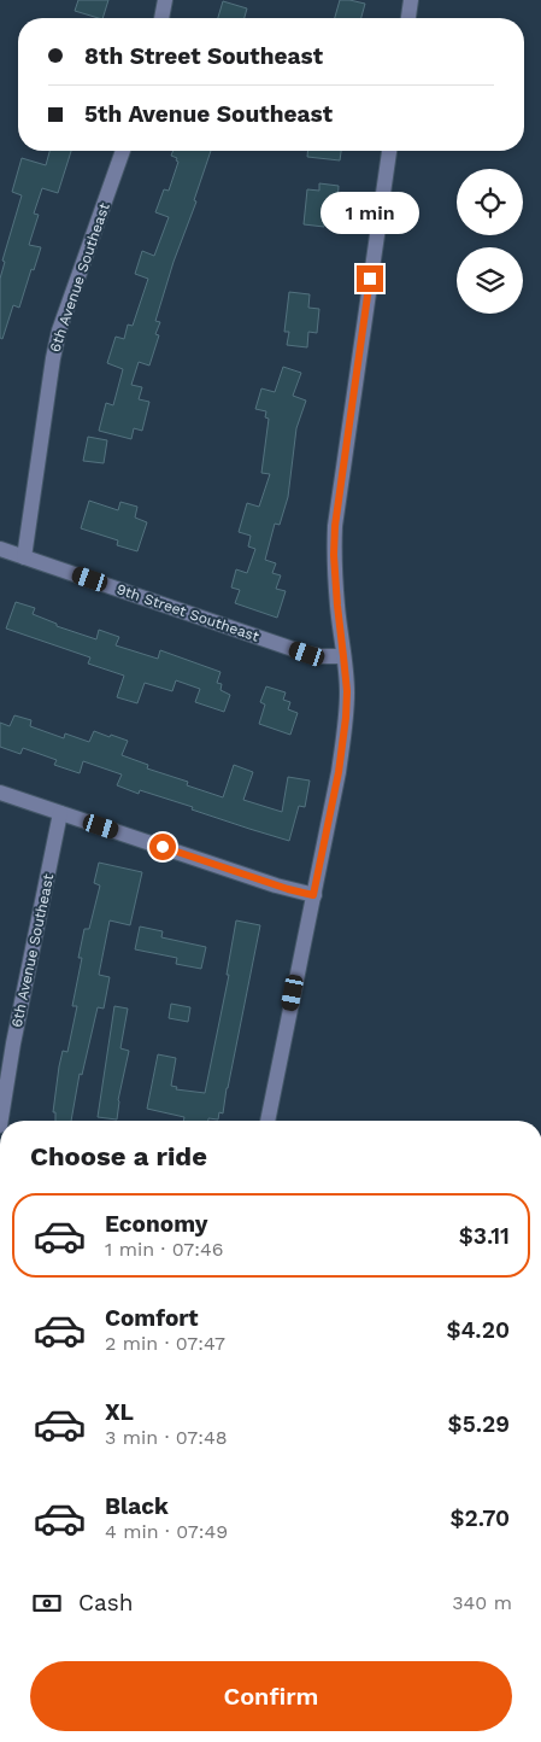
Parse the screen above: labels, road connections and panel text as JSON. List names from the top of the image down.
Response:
{
  "streets": {
    "street": ["6th Avenue Southeast", "9th Street Southeast"]
  },
  "crossings": [
    ["6th Avenue Southeast", "9th Street Southeast"]
  ],
  "page": {
    "banner": ["8th Street Southeast", "5th Avenue Southeast"],
    "bubble": "1 min",
    "heading": "Choose a ride",
    "list": [
      {
        "name": "Economy",
        "note": "1 min · 07:46",
        "value": "$3.11"
      },
      {
        "name": "Comfort",
        "note": "2 min · 07:47",
        "value": "$4.20"
      },
      {
        "name": "XL",
        "note": "3 min · 07:48",
        "value": "$5.29"
      },
      {
        "name": "Black",
        "note": "4 min · 07:49",
        "value": "$2.70"
      }
    ],
    "pay": ["Cash", "340 m"],
    "buttons": "Confirm"
  }
}
